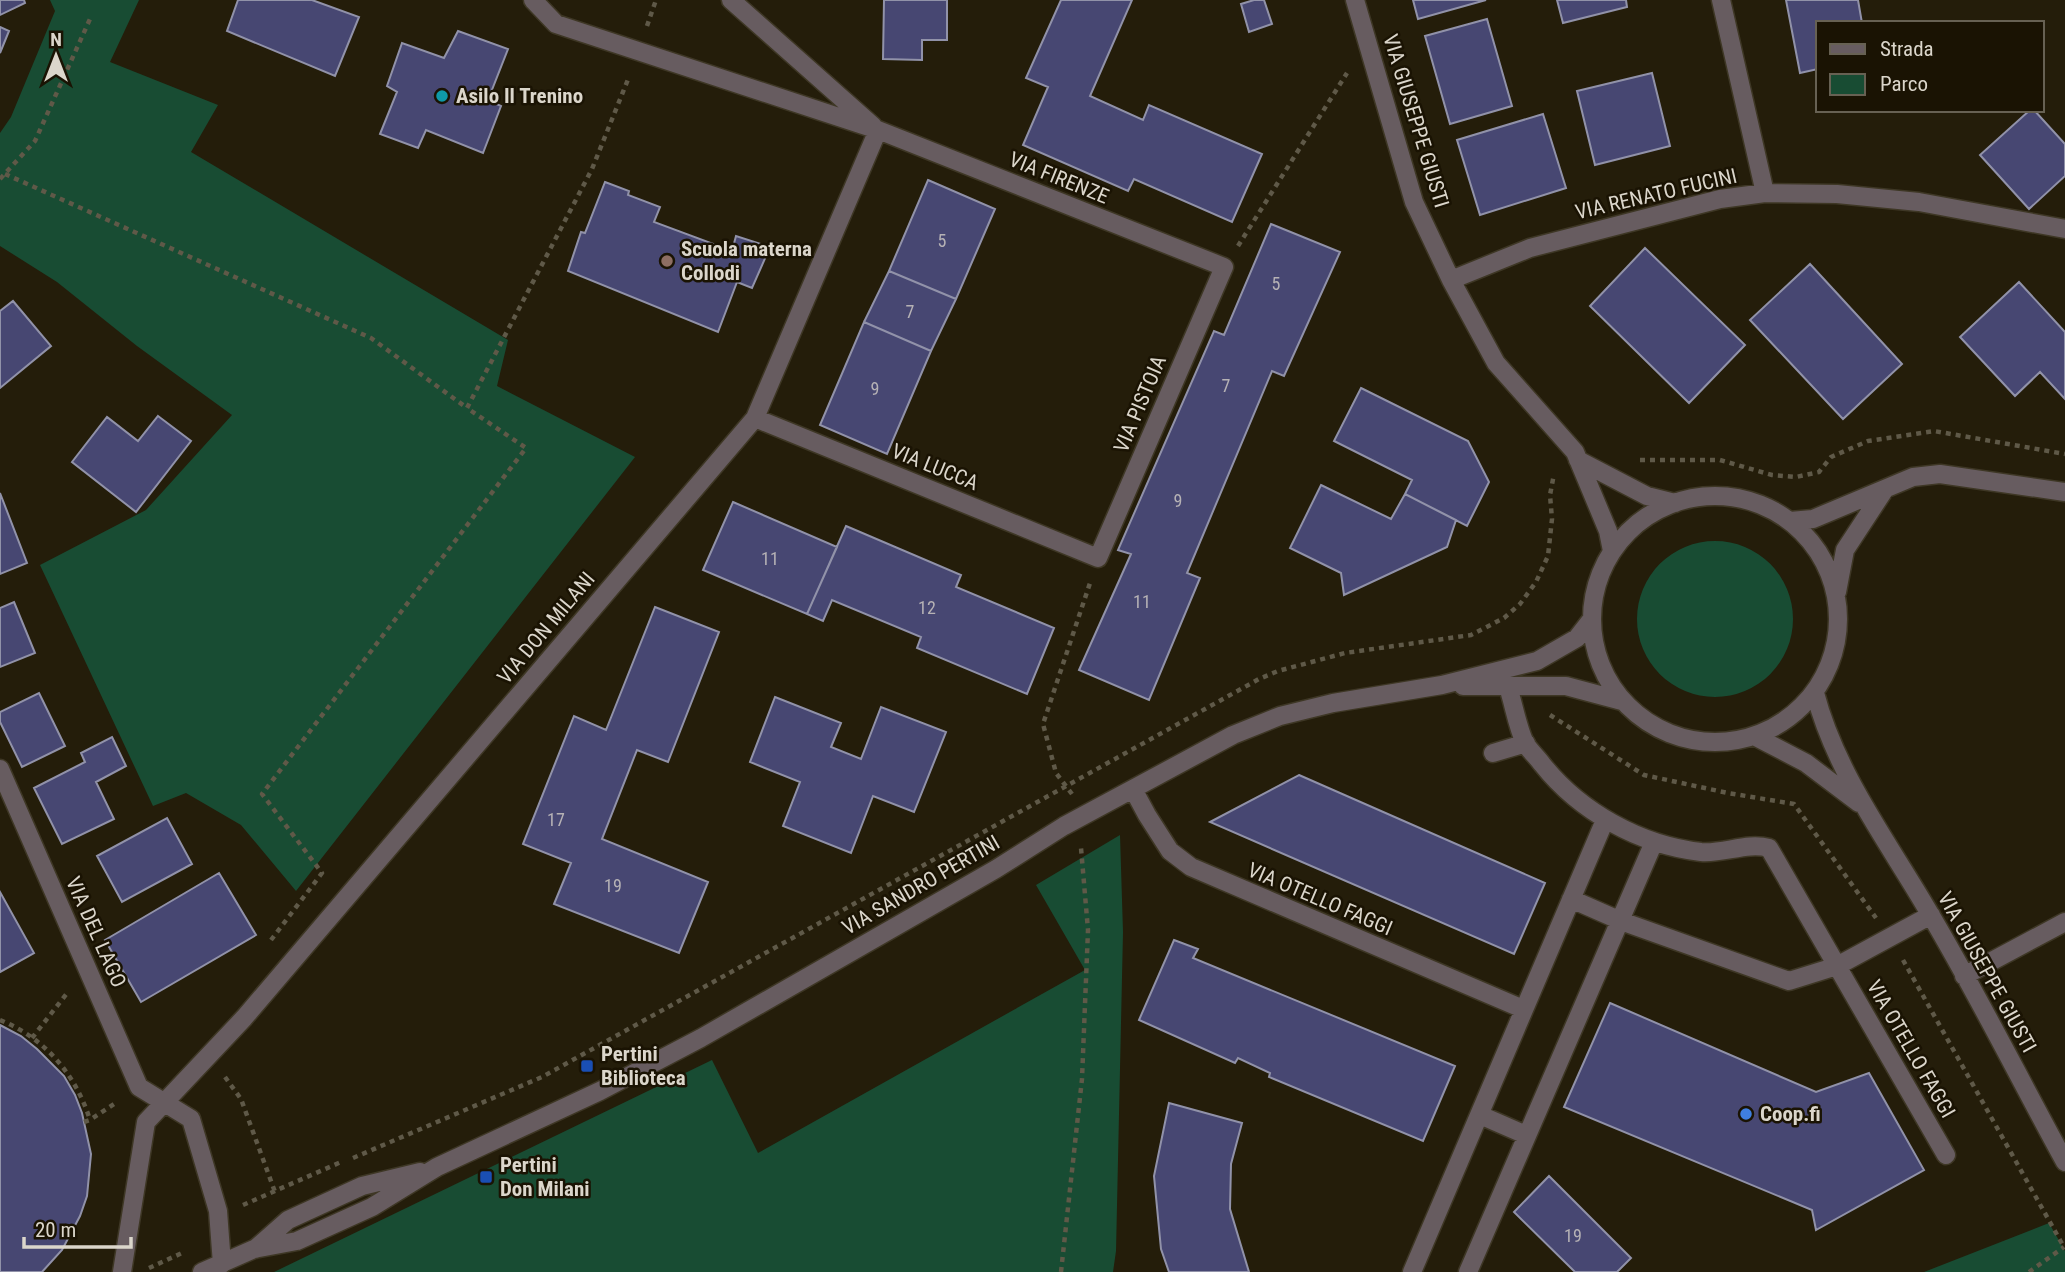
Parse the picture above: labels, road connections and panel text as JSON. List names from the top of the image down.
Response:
{
  "streets": {
    "street": [
      "VIA GIUSEPPE GIUSTI",
      "VIA FIRENZE",
      "VIA RENATO FUCINI",
      "VIA PISTOIA",
      "VIA LUCCA",
      "VIA DON MILANI",
      "VIA SANDRO PERTINI",
      "VIA OTELLO FAGGI",
      "VIA DEL LAGO"
    ]
  },
  "crossings": [
    ["VIA GIUSEPPE GIUSTI", "VIA RENATO FUCINI"],
    ["VIA GIUSEPPE GIUSTI", "VIA SANDRO PERTINI"],
    ["VIA GIUSEPPE GIUSTI", "VIA OTELLO FAGGI"],
    ["VIA FIRENZE", "VIA PISTOIA"],
    ["VIA FIRENZE", "VIA DON MILANI"],
    ["VIA PISTOIA", "VIA LUCCA"],
    ["VIA LUCCA", "VIA DON MILANI"],
    ["VIA SANDRO PERTINI", "VIA OTELLO FAGGI"]
  ],
  "places": {
    "other": ["Asilo Il Trenino", "Scuola materna Collodi", "Coop.fi"],
    "transit": ["Pertini Biblioteca", "Pertini Don Milani"]
  },
  "house_numbers": [
    "5",
    "5",
    "7",
    "7",
    "9",
    "9",
    "11",
    "11",
    "12",
    "17",
    "19",
    "19"
  ],
  "legend": ["Strada", "Parco"],
  "scale_bar": "20 m",
  "north": "top"
}
